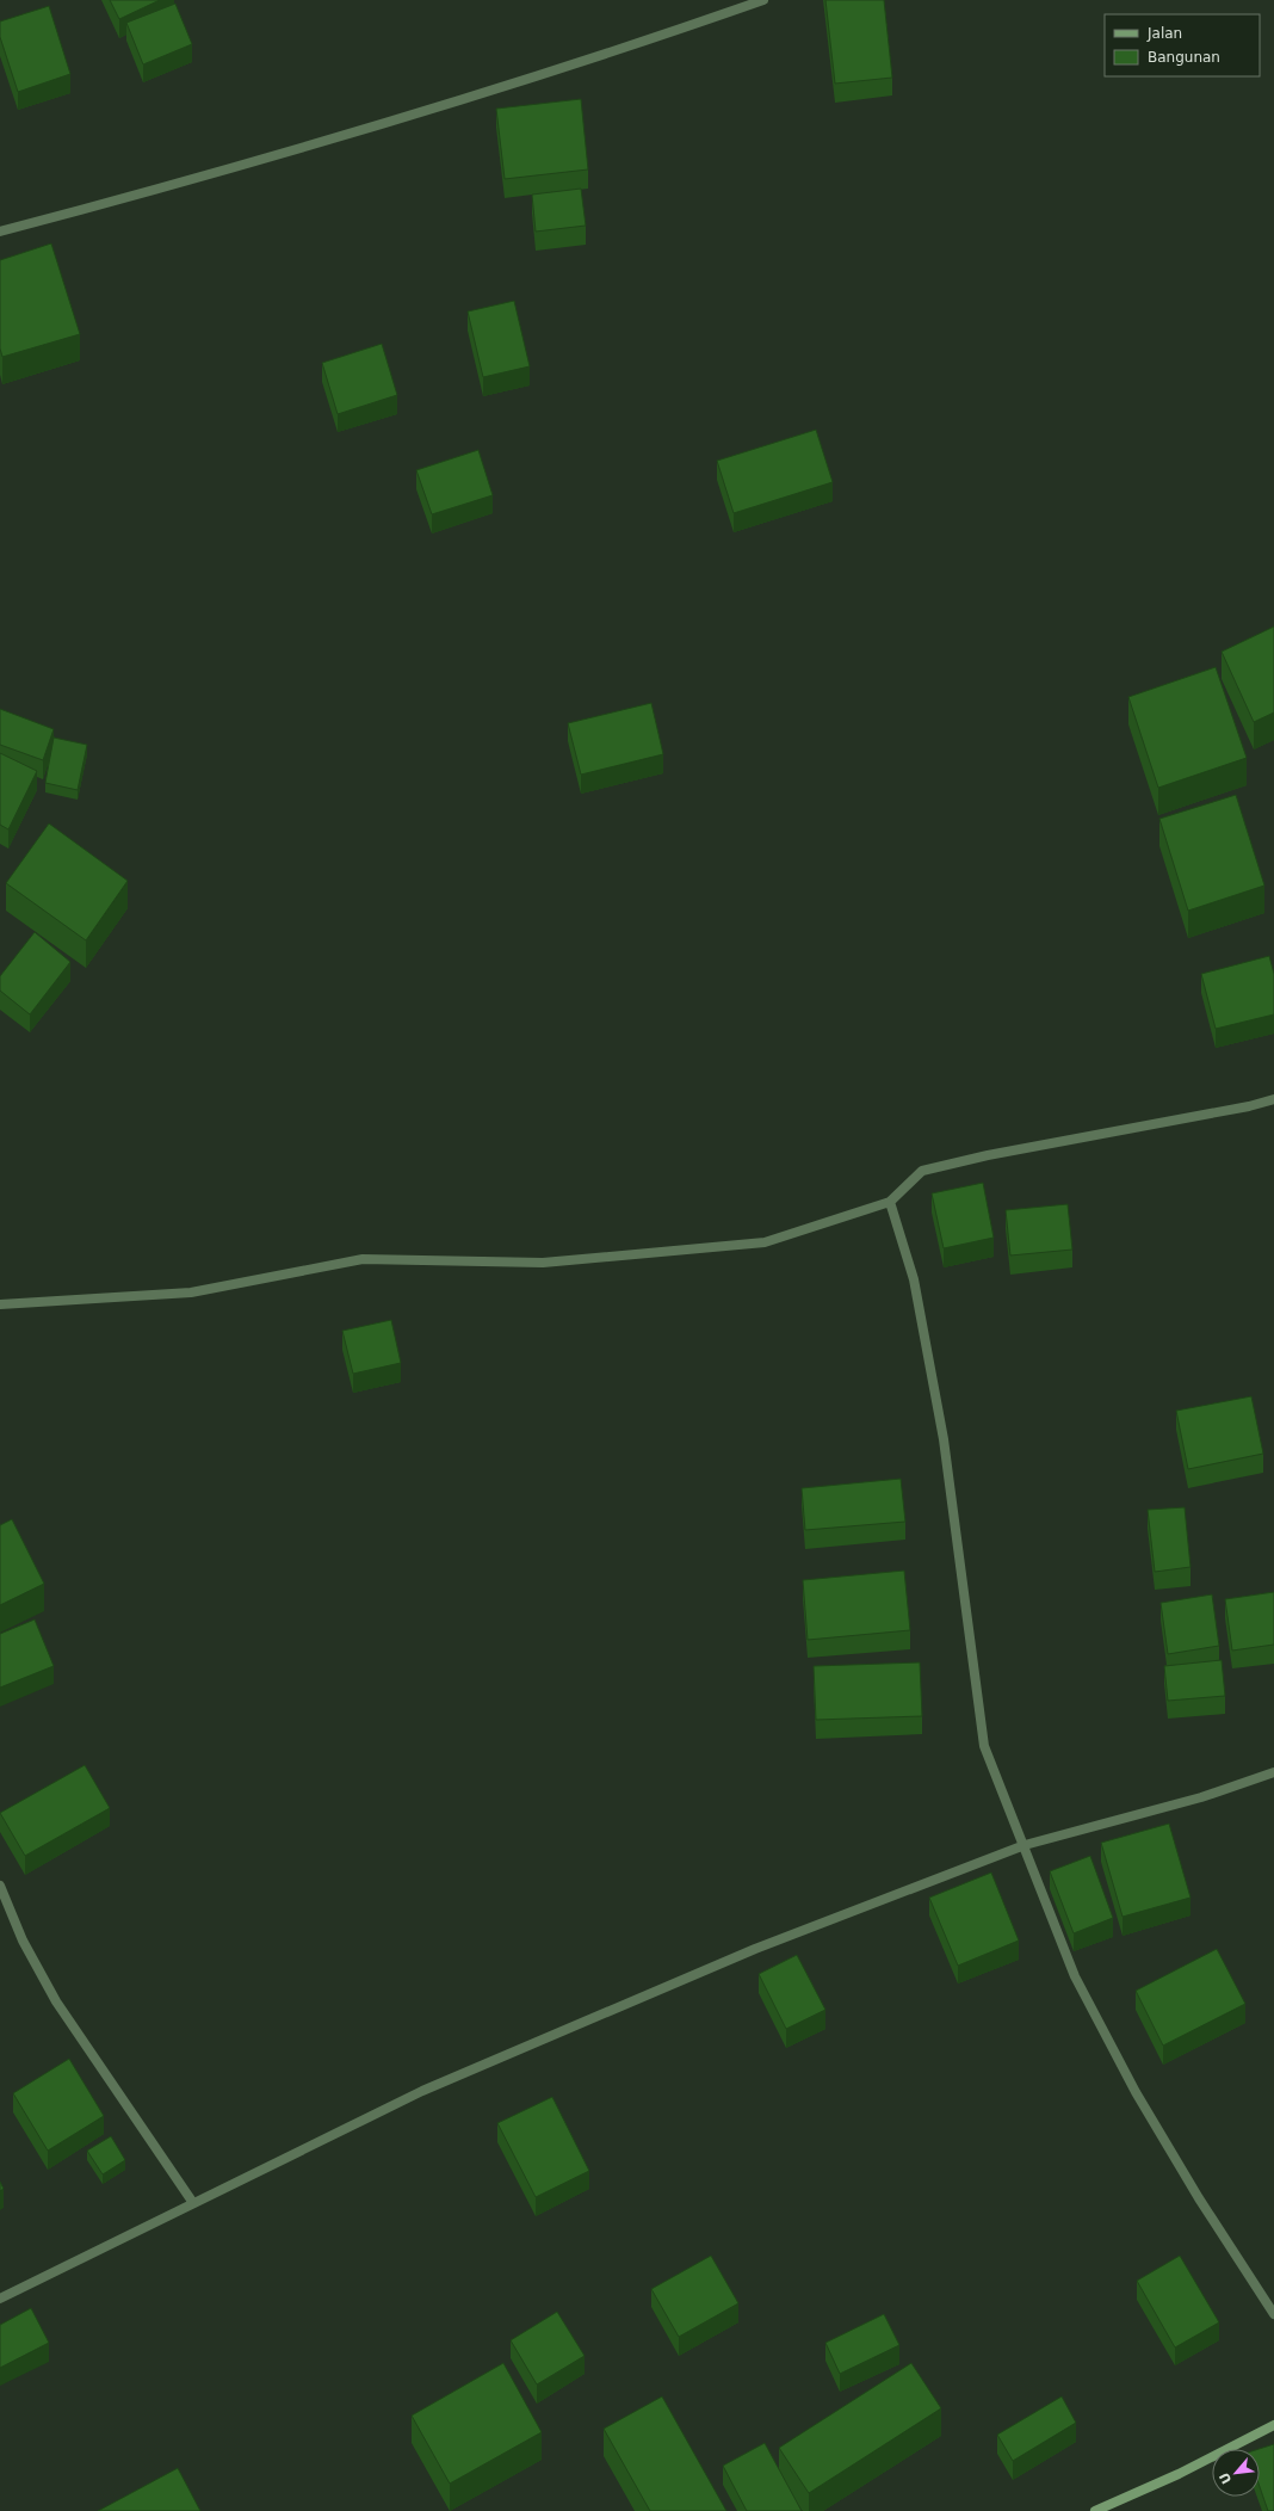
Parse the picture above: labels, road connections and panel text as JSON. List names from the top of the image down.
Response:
{
  "legend": ["Jalan", "Bangunan"],
  "north": "bottom left"
}
